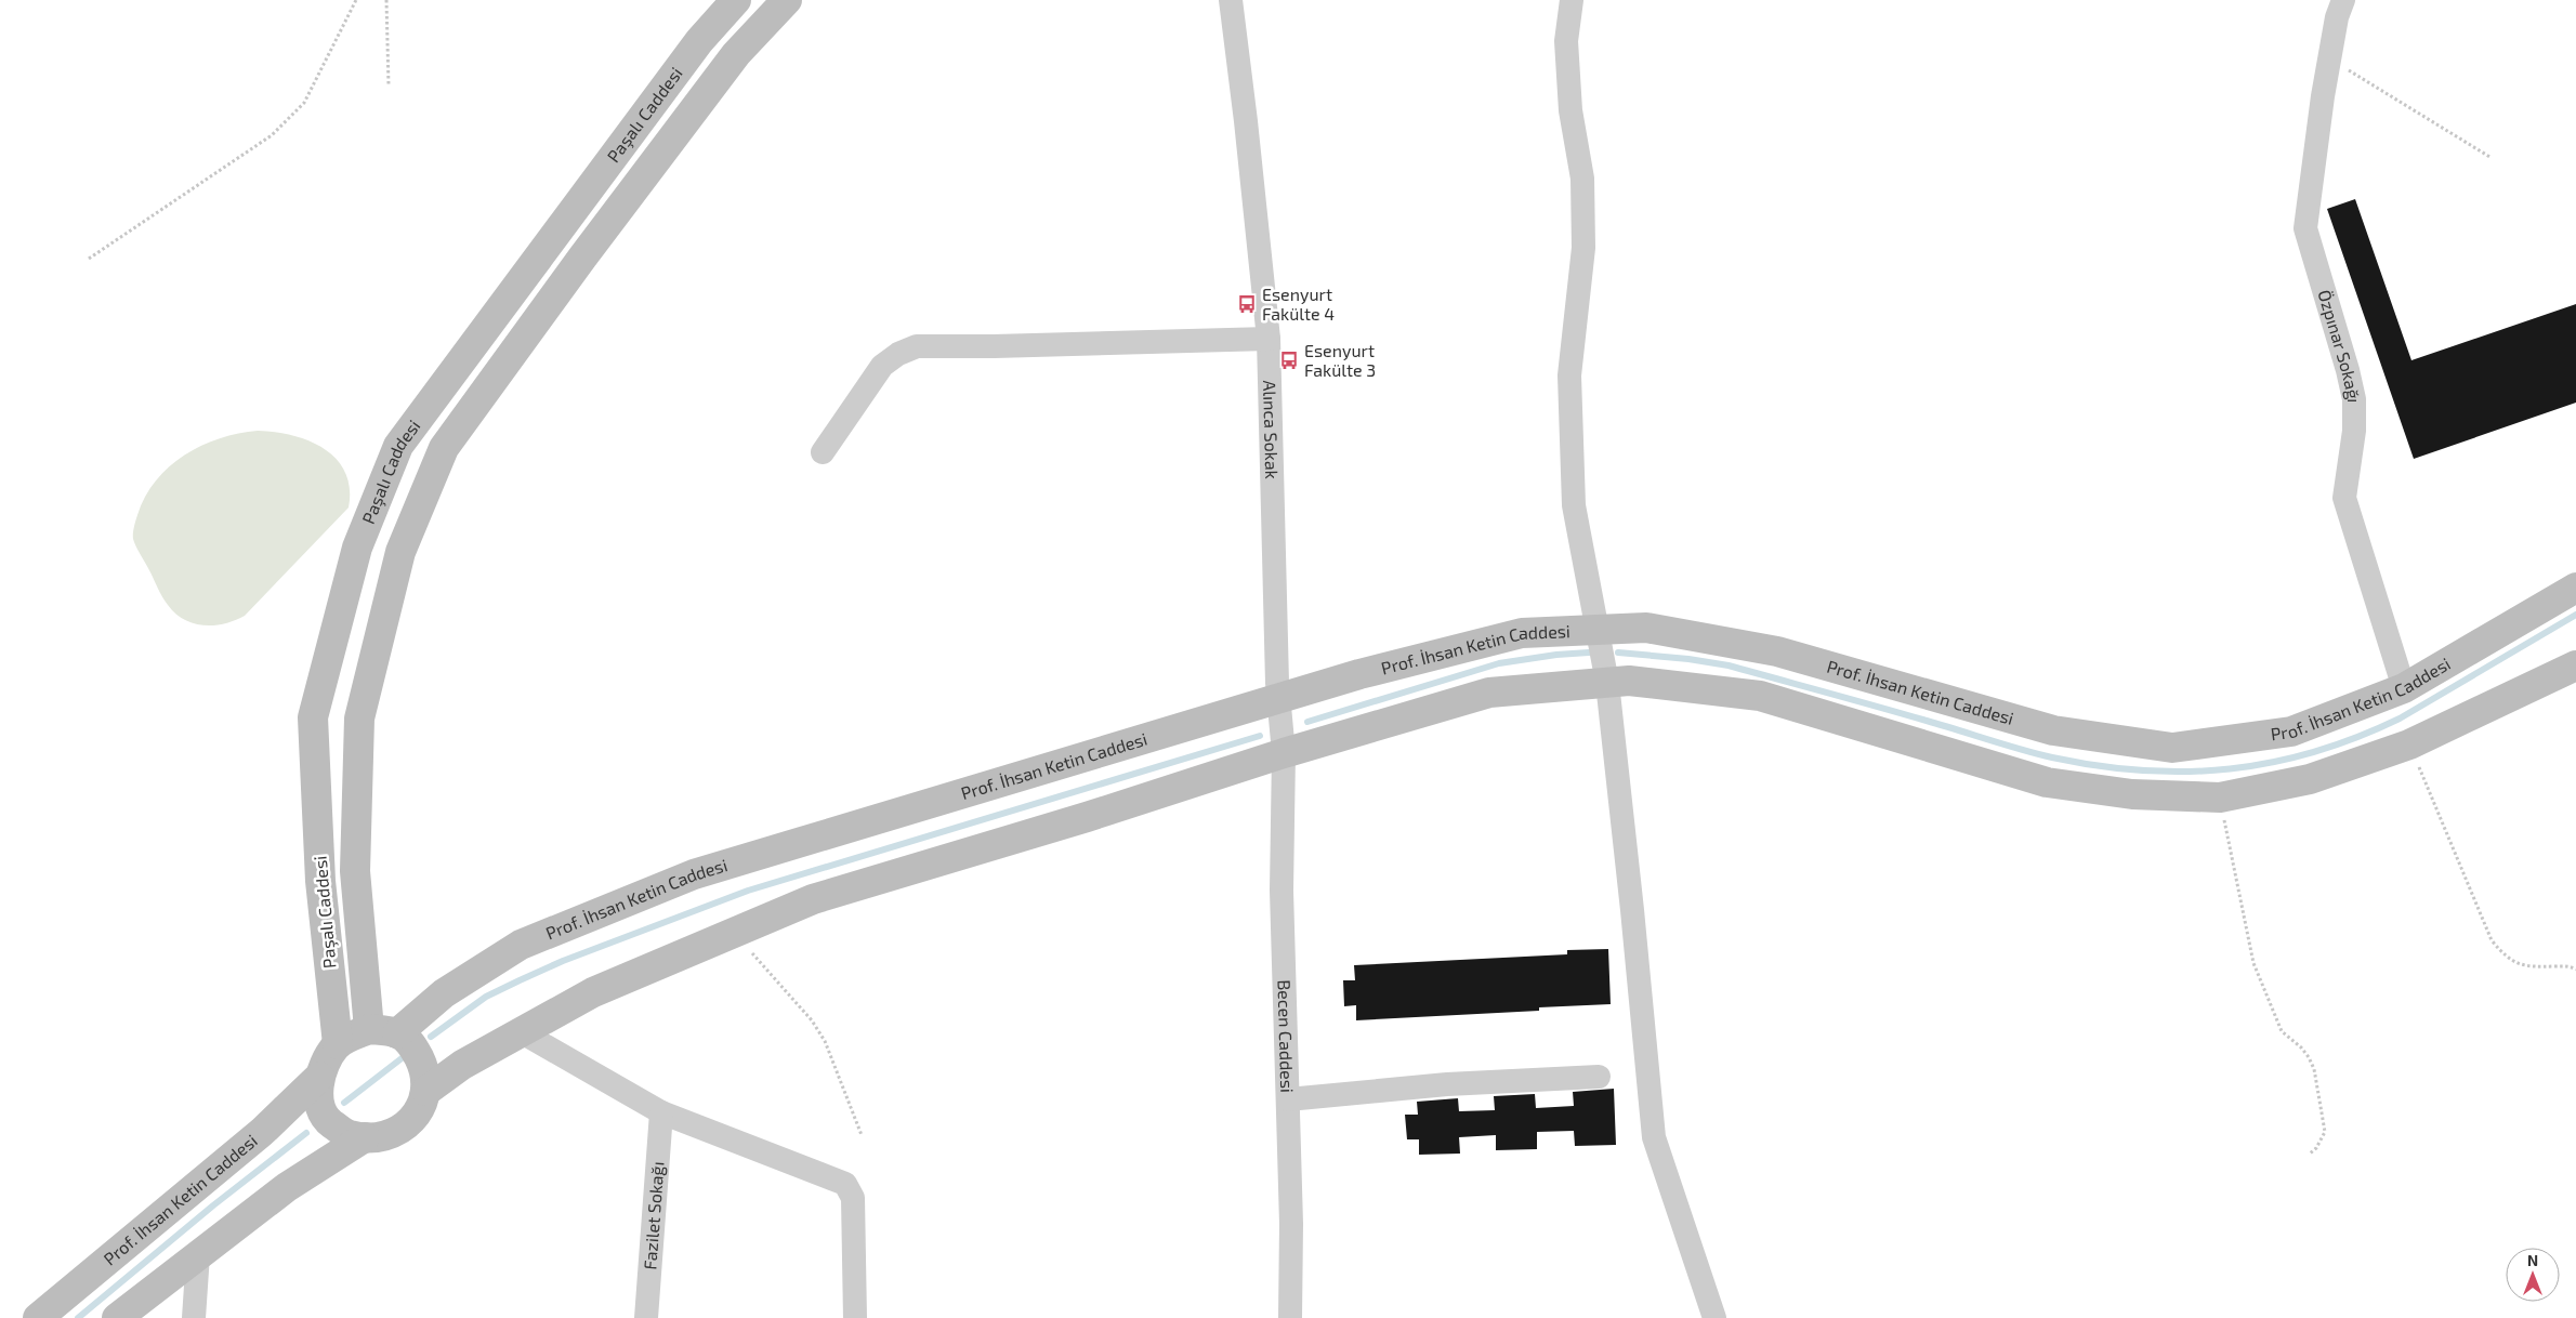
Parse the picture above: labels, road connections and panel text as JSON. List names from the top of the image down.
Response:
{
  "streets": {
    "street": [
      "Paşalı Caddesi",
      "Özpınar Sokağı",
      "Alınca Sokak",
      "Prof. İhsan Ketin Caddesi",
      "Becen Caddesi",
      "Fazilet Sokağı"
    ]
  },
  "crossings": [
    ["Paşalı Caddesi", "Prof. İhsan Ketin Caddesi"],
    ["Özpınar Sokağı", "Prof. İhsan Ketin Caddesi"],
    ["Alınca Sokak", "Prof. İhsan Ketin Caddesi"],
    ["Alınca Sokak", "Becen Caddesi"]
  ],
  "places": {
    "bus stop": ["Esenyurt Fakülte 4", "Esenyurt Fakülte 3"]
  },
  "north": "top"
}
